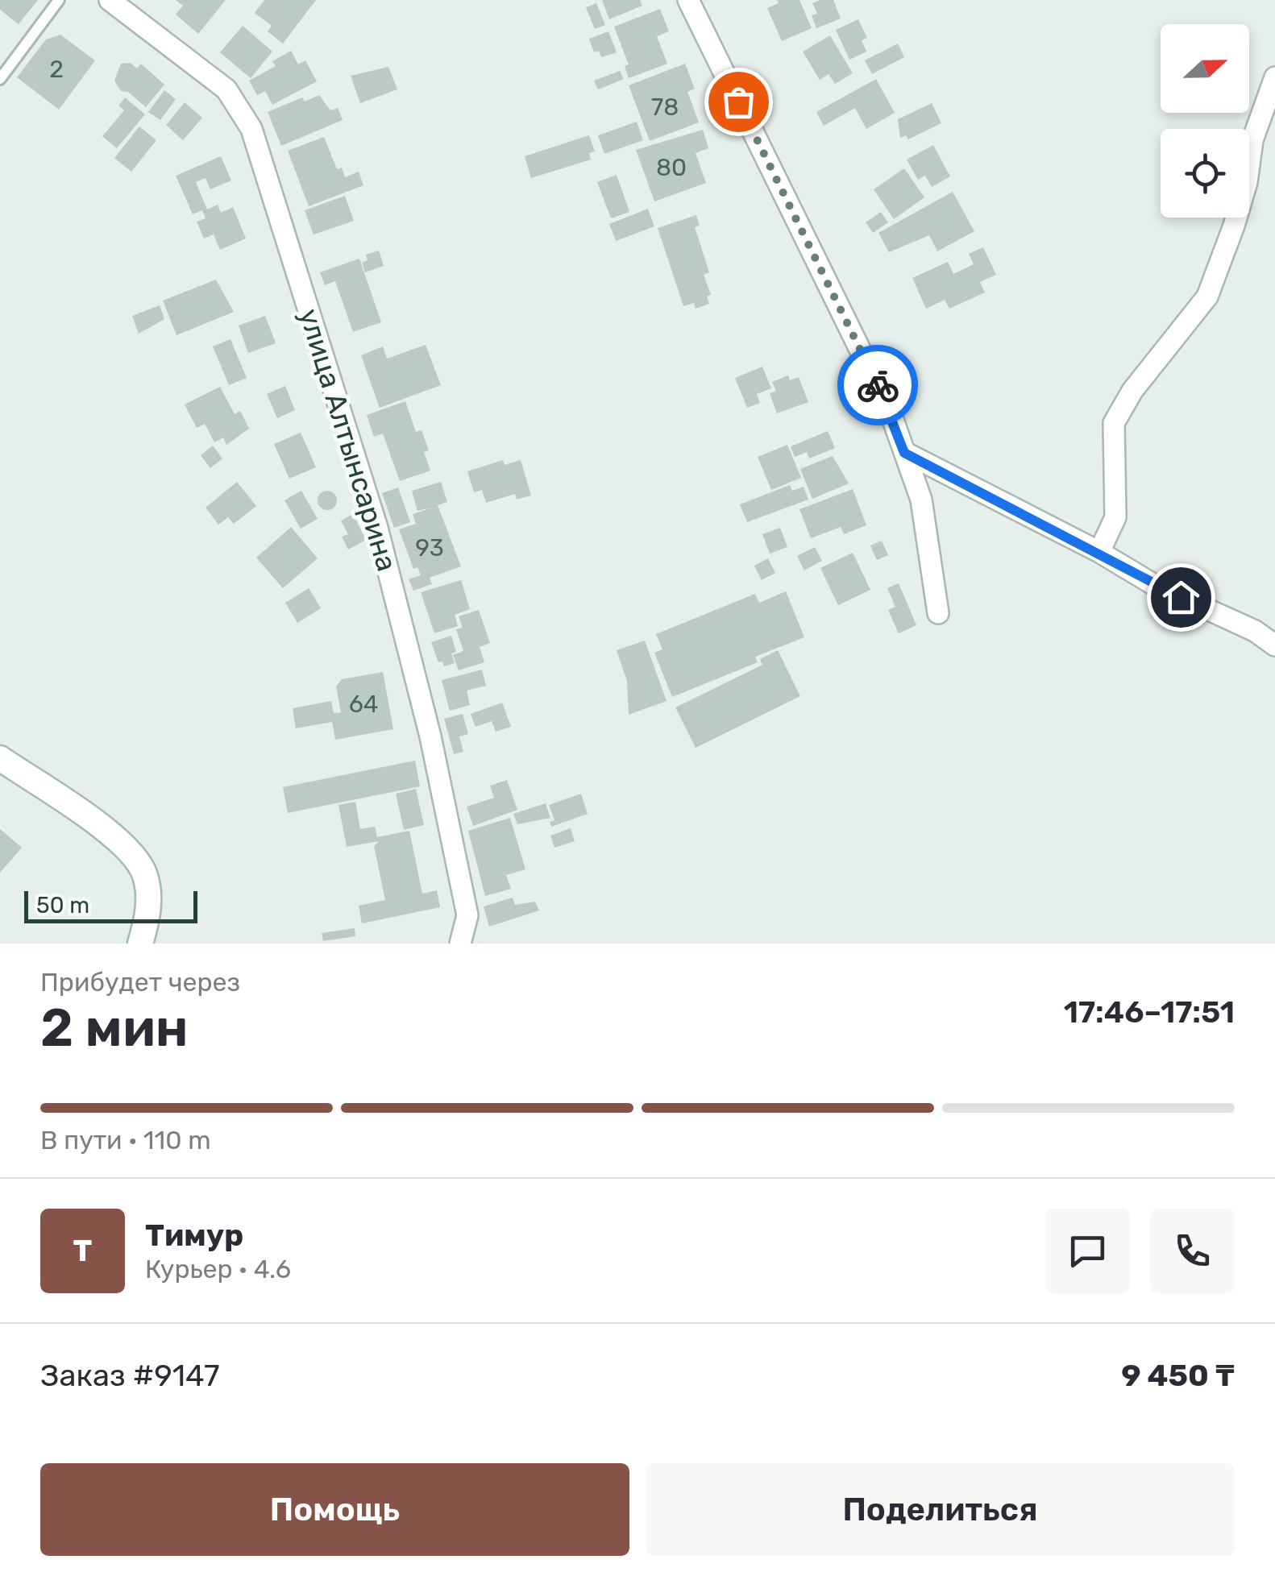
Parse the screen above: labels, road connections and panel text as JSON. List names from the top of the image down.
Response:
{
  "streets": {
    "street": ["улица Алтынсарина"]
  },
  "house_numbers": [
    "2",
    "78",
    "80",
    "93",
    "64"
  ],
  "scale_bar": "50 m",
  "north": "right",
  "page": {
    "scale": "50 m",
    "heading": ["2 мин", "Прибудет через", "17:46–17:51"],
    "panel": [
      "Тимур",
      "Курьер · 4.6",
      "Заказ #9147",
      "9 450 ₸"
    ],
    "bar": "В пути · 110 m",
    "round": "Т",
    "buttons": ["Помощь", "Поделиться"]
  }
}
